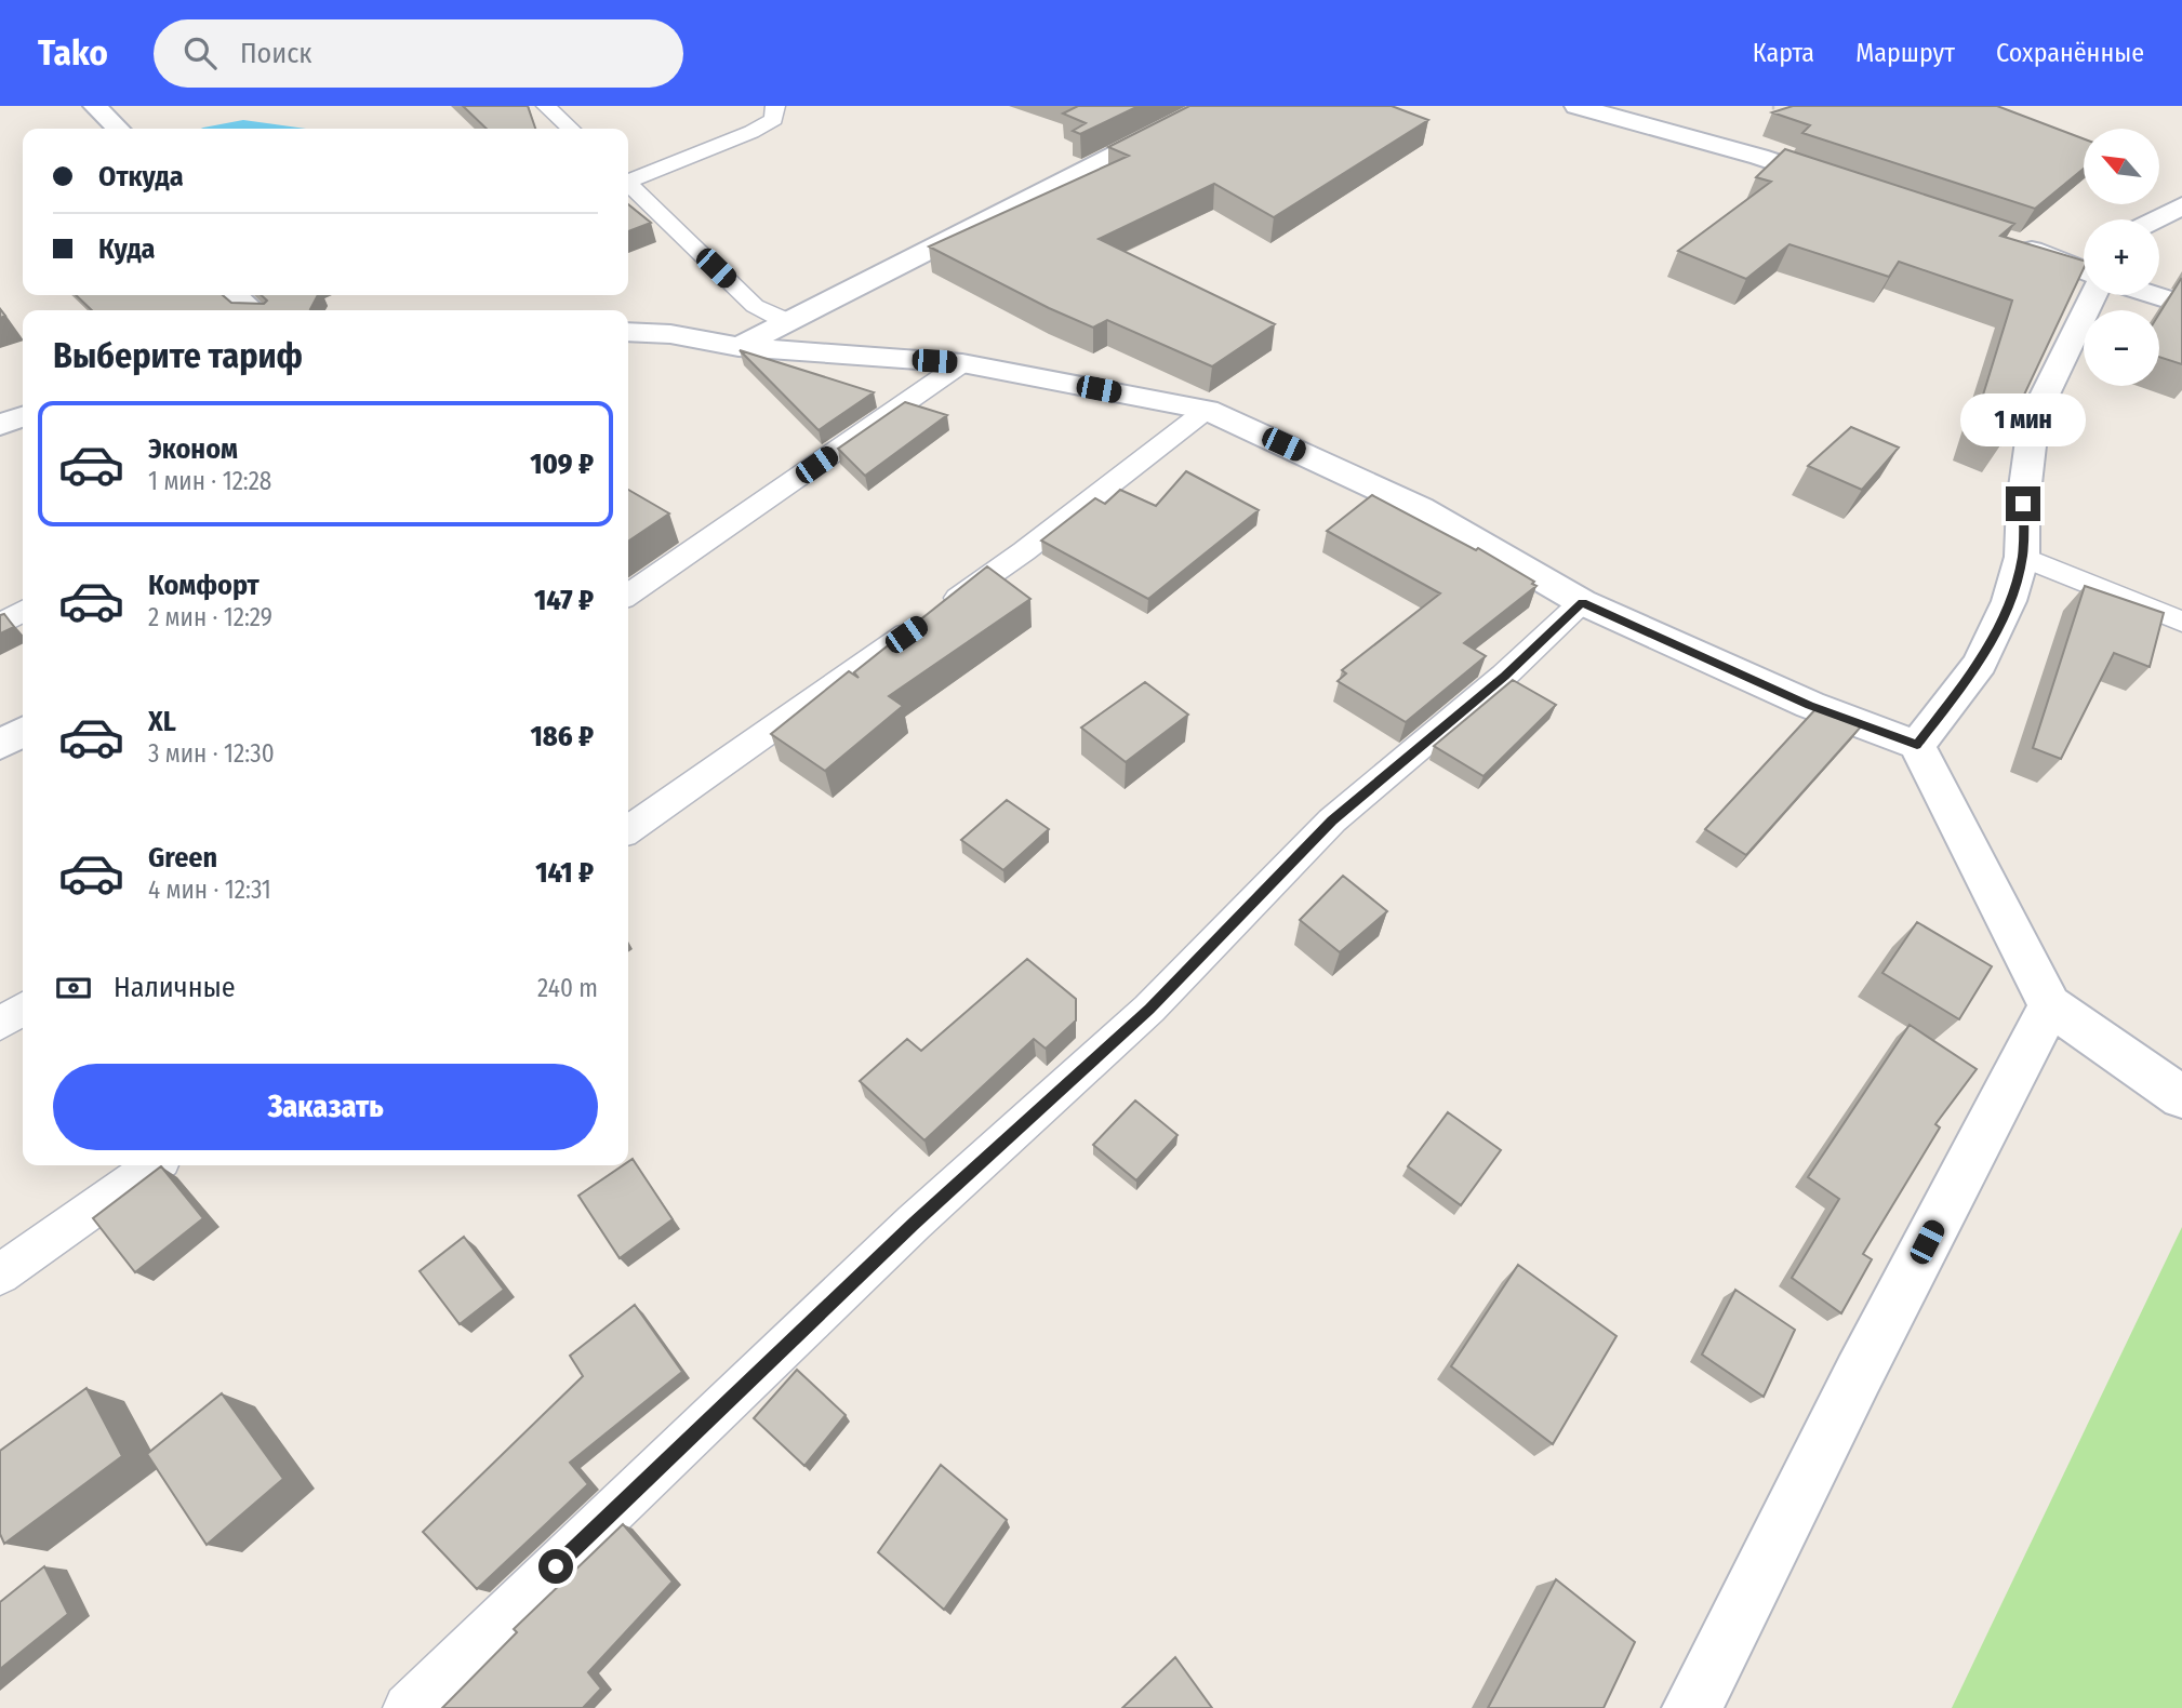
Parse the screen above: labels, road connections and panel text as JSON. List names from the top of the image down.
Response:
{
  "north": "top left",
  "page": {
    "header": "Tako",
    "search": "Поиск",
    "nav": ["Карта", "Маршрут", "Сохранённые"],
    "map_buttons": ["+", "−"],
    "banner": ["Откуда", "Куда"],
    "heading": "Выберите тариф",
    "bubble": "1 мин",
    "list": [
      {
        "name": "Эконом",
        "note": "1 мин · 12:28",
        "value": "109 ₽"
      },
      {
        "name": "Комфорт",
        "note": "2 мин · 12:29",
        "value": "147 ₽"
      },
      {
        "name": "XL",
        "note": "3 мин · 12:30",
        "value": "186 ₽"
      },
      {
        "name": "Green",
        "note": "4 мин · 12:31",
        "value": "141 ₽"
      }
    ],
    "pay": ["Наличные", "240 m"],
    "buttons": "Заказать"
  }
}
